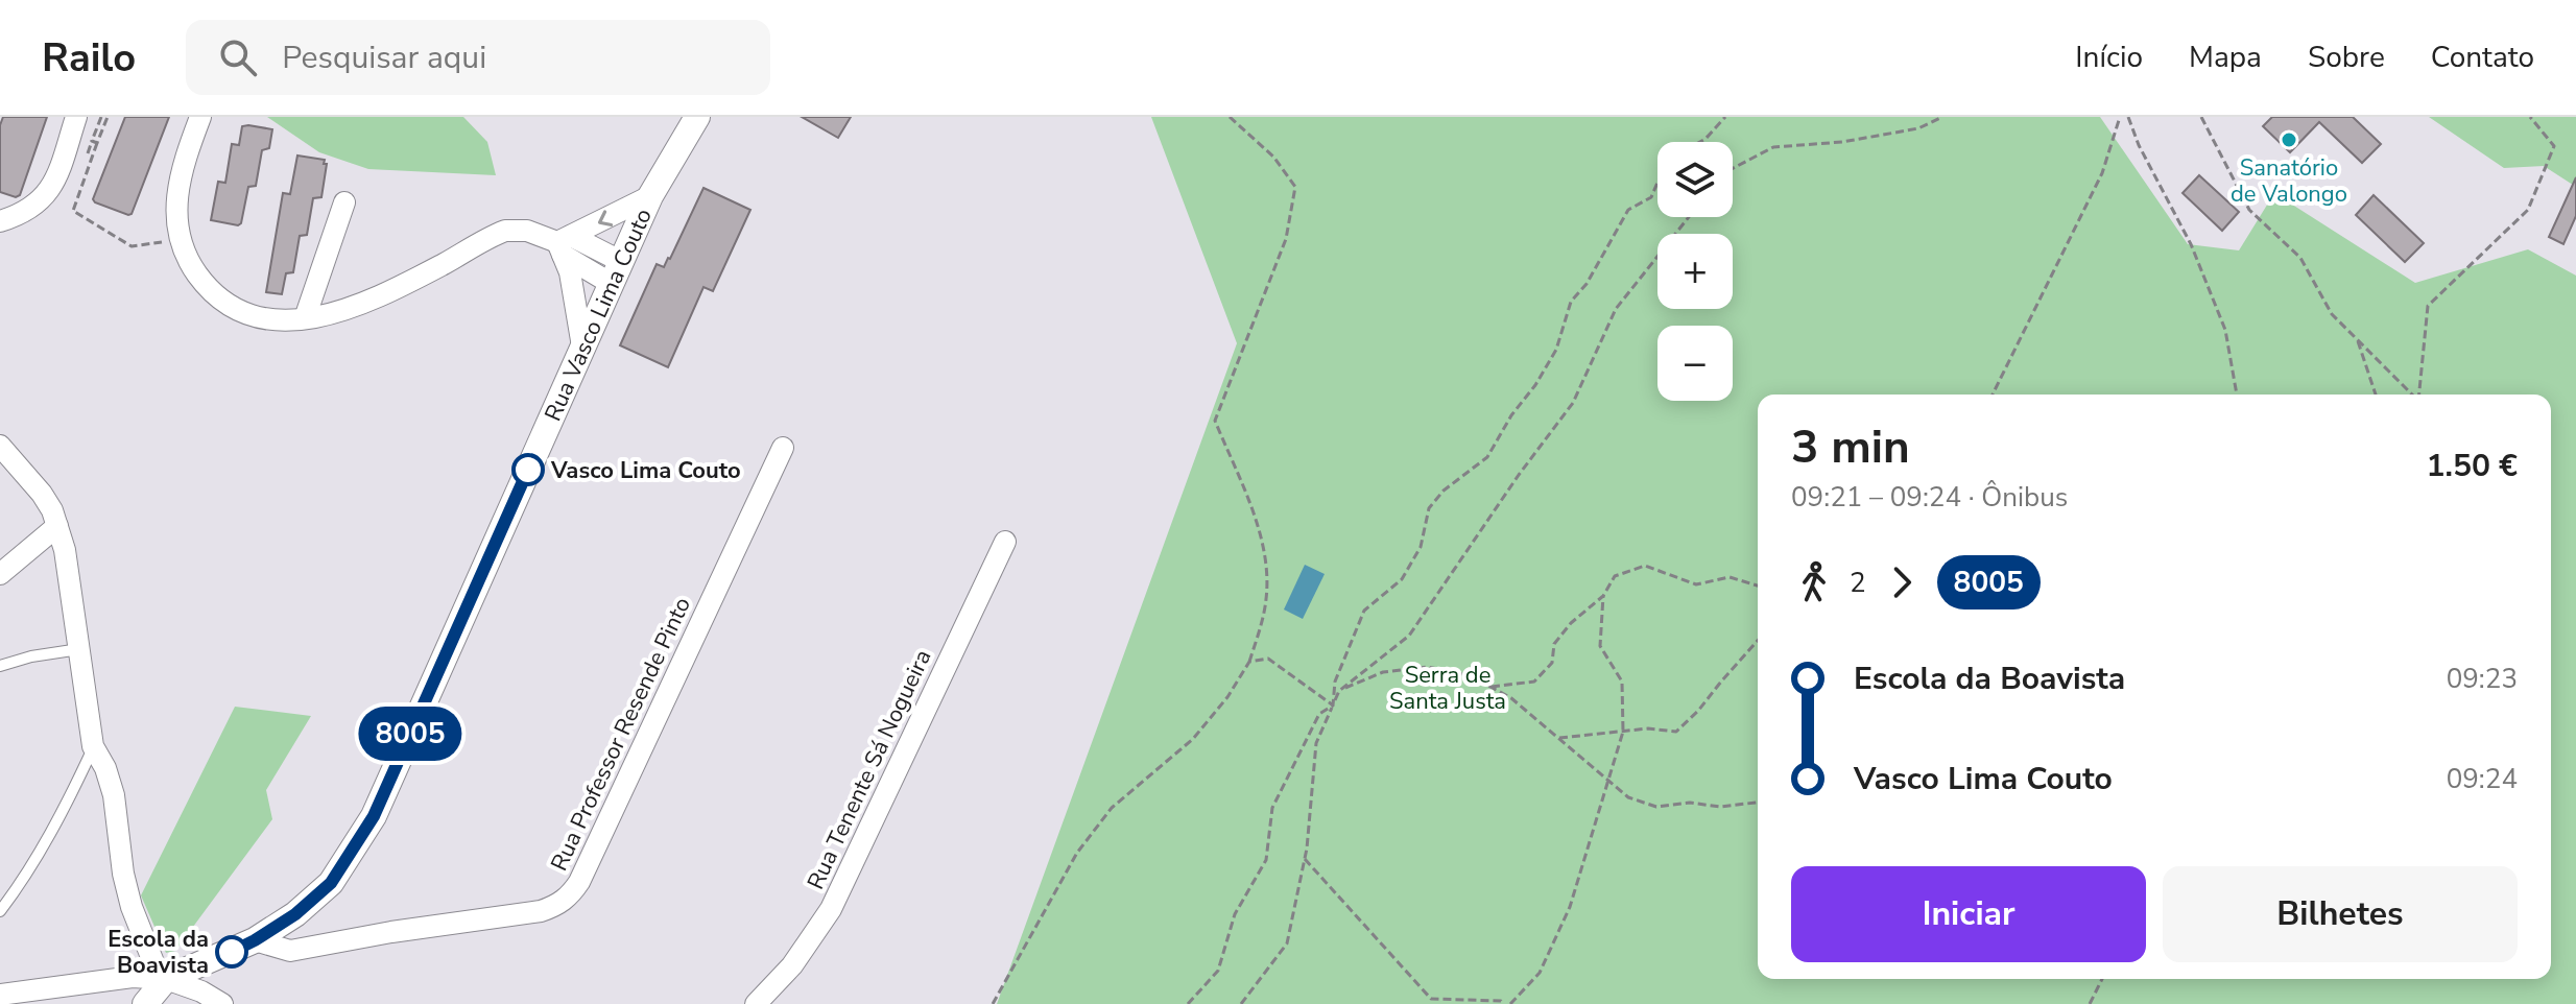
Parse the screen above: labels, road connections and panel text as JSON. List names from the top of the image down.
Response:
{
  "streets": {
    "street": ["Rua Vasco Lima Couto", "Rua Professor Resende Pinto", "Rua Tenente Sá Nogueira"]
  },
  "crossings": [
    ["Rua Vasco Lima Couto", "Rua Professor Resende Pinto"]
  ],
  "parks": ["Serra de Santa Justa"],
  "places": ["Sanatório de Valongo", "Vasco Lima Couto", "Escola da Boavista"],
  "lines": ["bus line 8005"],
  "page": {
    "header": "Railo",
    "search": "Pesquisar aqui",
    "nav": [
      "Início",
      "Mapa",
      "Sobre",
      "Contato"
    ],
    "on_map": "8005",
    "map_buttons": ["+", "−"],
    "heading": ["3 min", "09:21 – 09:24 · Ônibus", "1.50 €"],
    "legs": ["2", "8005"],
    "list": [
      {
        "name": "Escola da Boavista",
        "value": "09:23"
      },
      {
        "name": "Vasco Lima Couto",
        "value": "09:24"
      }
    ],
    "buttons": ["Iniciar", "Bilhetes"]
  }
}
